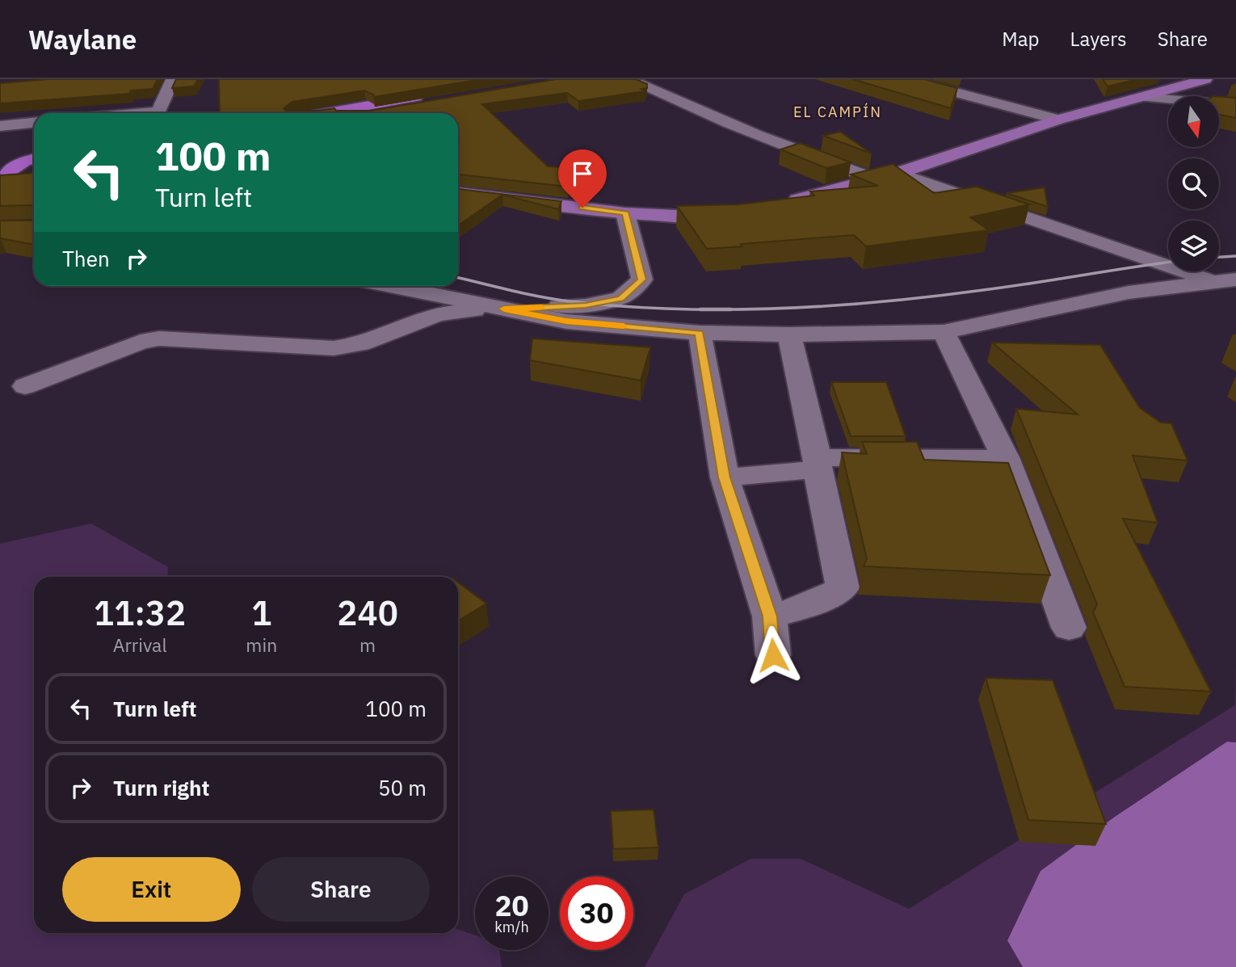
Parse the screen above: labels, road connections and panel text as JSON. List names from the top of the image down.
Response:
{
  "districts": ["EL CAMPÍN"],
  "north": "bottom",
  "page": {
    "header": "Waylane",
    "nav": ["Map", "Layers", "Share"],
    "turn": ["100 m", "Turn left"],
    "then": "Then",
    "eta": [
      "11:32",
      "Arrival",
      "1",
      "min",
      "240",
      "m"
    ],
    "list": [
      {
        "name": "Turn left",
        "value": "100 m"
      },
      {
        "name": "Turn right",
        "value": "50 m"
      }
    ],
    "buttons": ["Exit", "Share"],
    "speed": "20 km/h",
    "limit": "30"
  }
}
